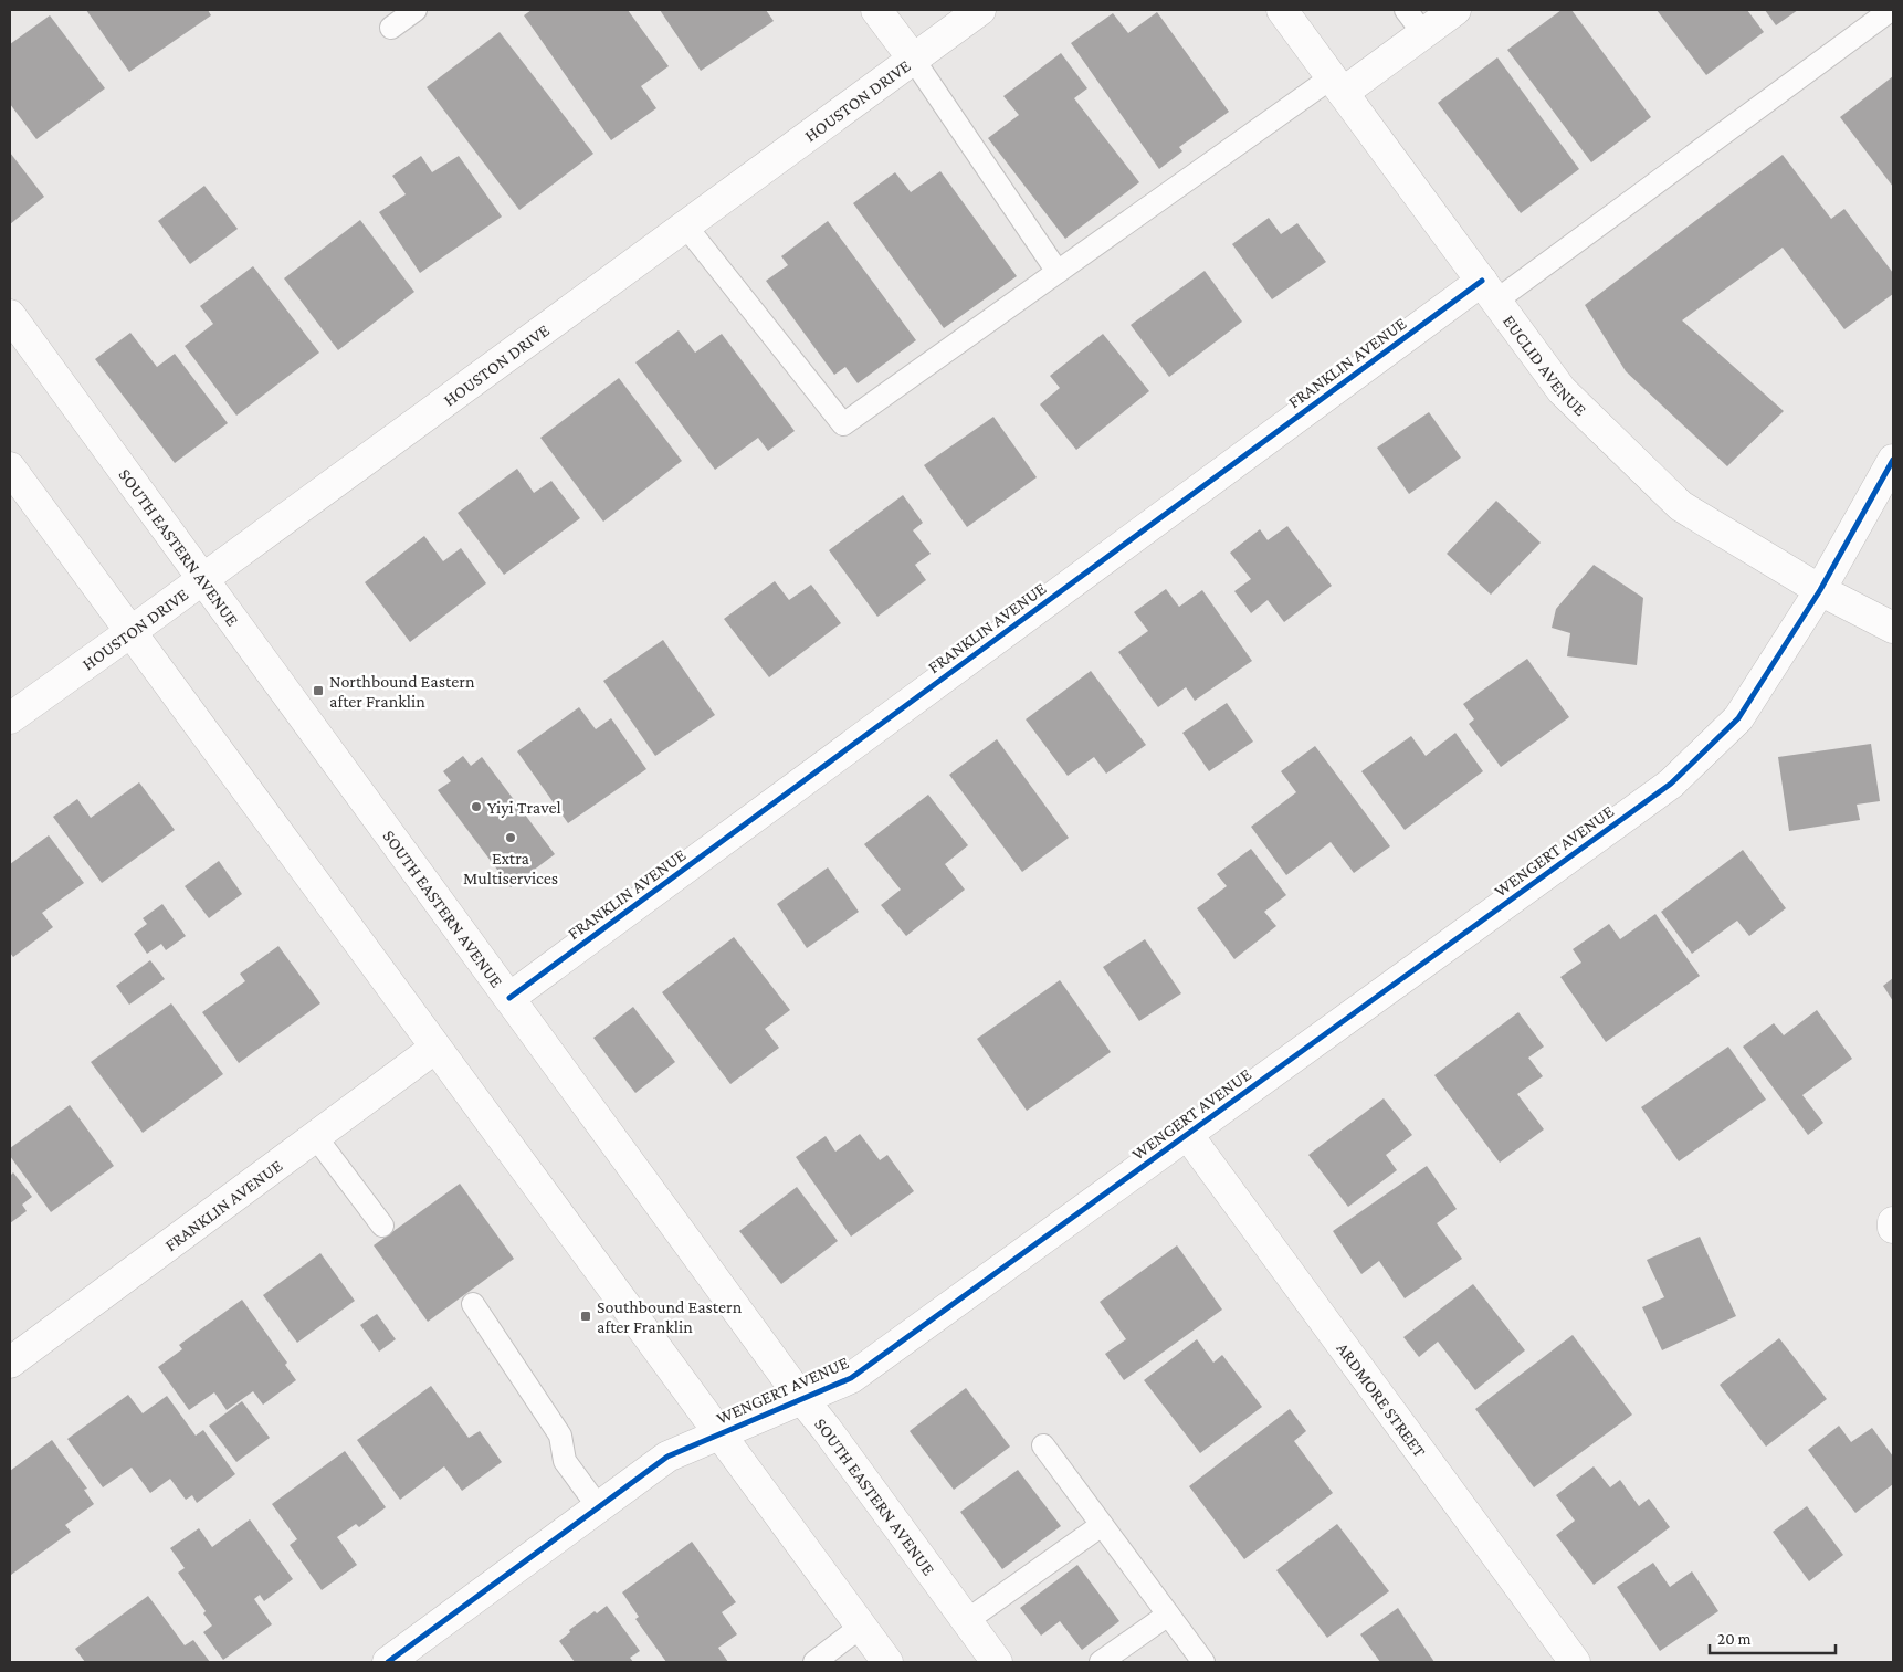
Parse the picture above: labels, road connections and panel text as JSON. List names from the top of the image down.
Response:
{
  "streets": {
    "street": [
      "HOUSTON DRIVE",
      "FRANKLIN AVENUE",
      "EUCLID AVENUE",
      "SOUTH EASTERN AVENUE",
      "WENGERT AVENUE",
      "ARDMORE STREET"
    ]
  },
  "crossings": [
    ["HOUSTON DRIVE", "SOUTH EASTERN AVENUE"],
    ["FRANKLIN AVENUE", "EUCLID AVENUE"],
    ["FRANKLIN AVENUE", "SOUTH EASTERN AVENUE"],
    ["EUCLID AVENUE", "WENGERT AVENUE"],
    ["SOUTH EASTERN AVENUE", "WENGERT AVENUE"],
    ["WENGERT AVENUE", "ARDMORE STREET"]
  ],
  "places": {
    "transit": ["Northbound Eastern after Franklin", "Southbound Eastern after Franklin"],
    "other": ["Yiyi Travel", "Extra Multiservices"]
  },
  "scale_bar": "20 m"
}
